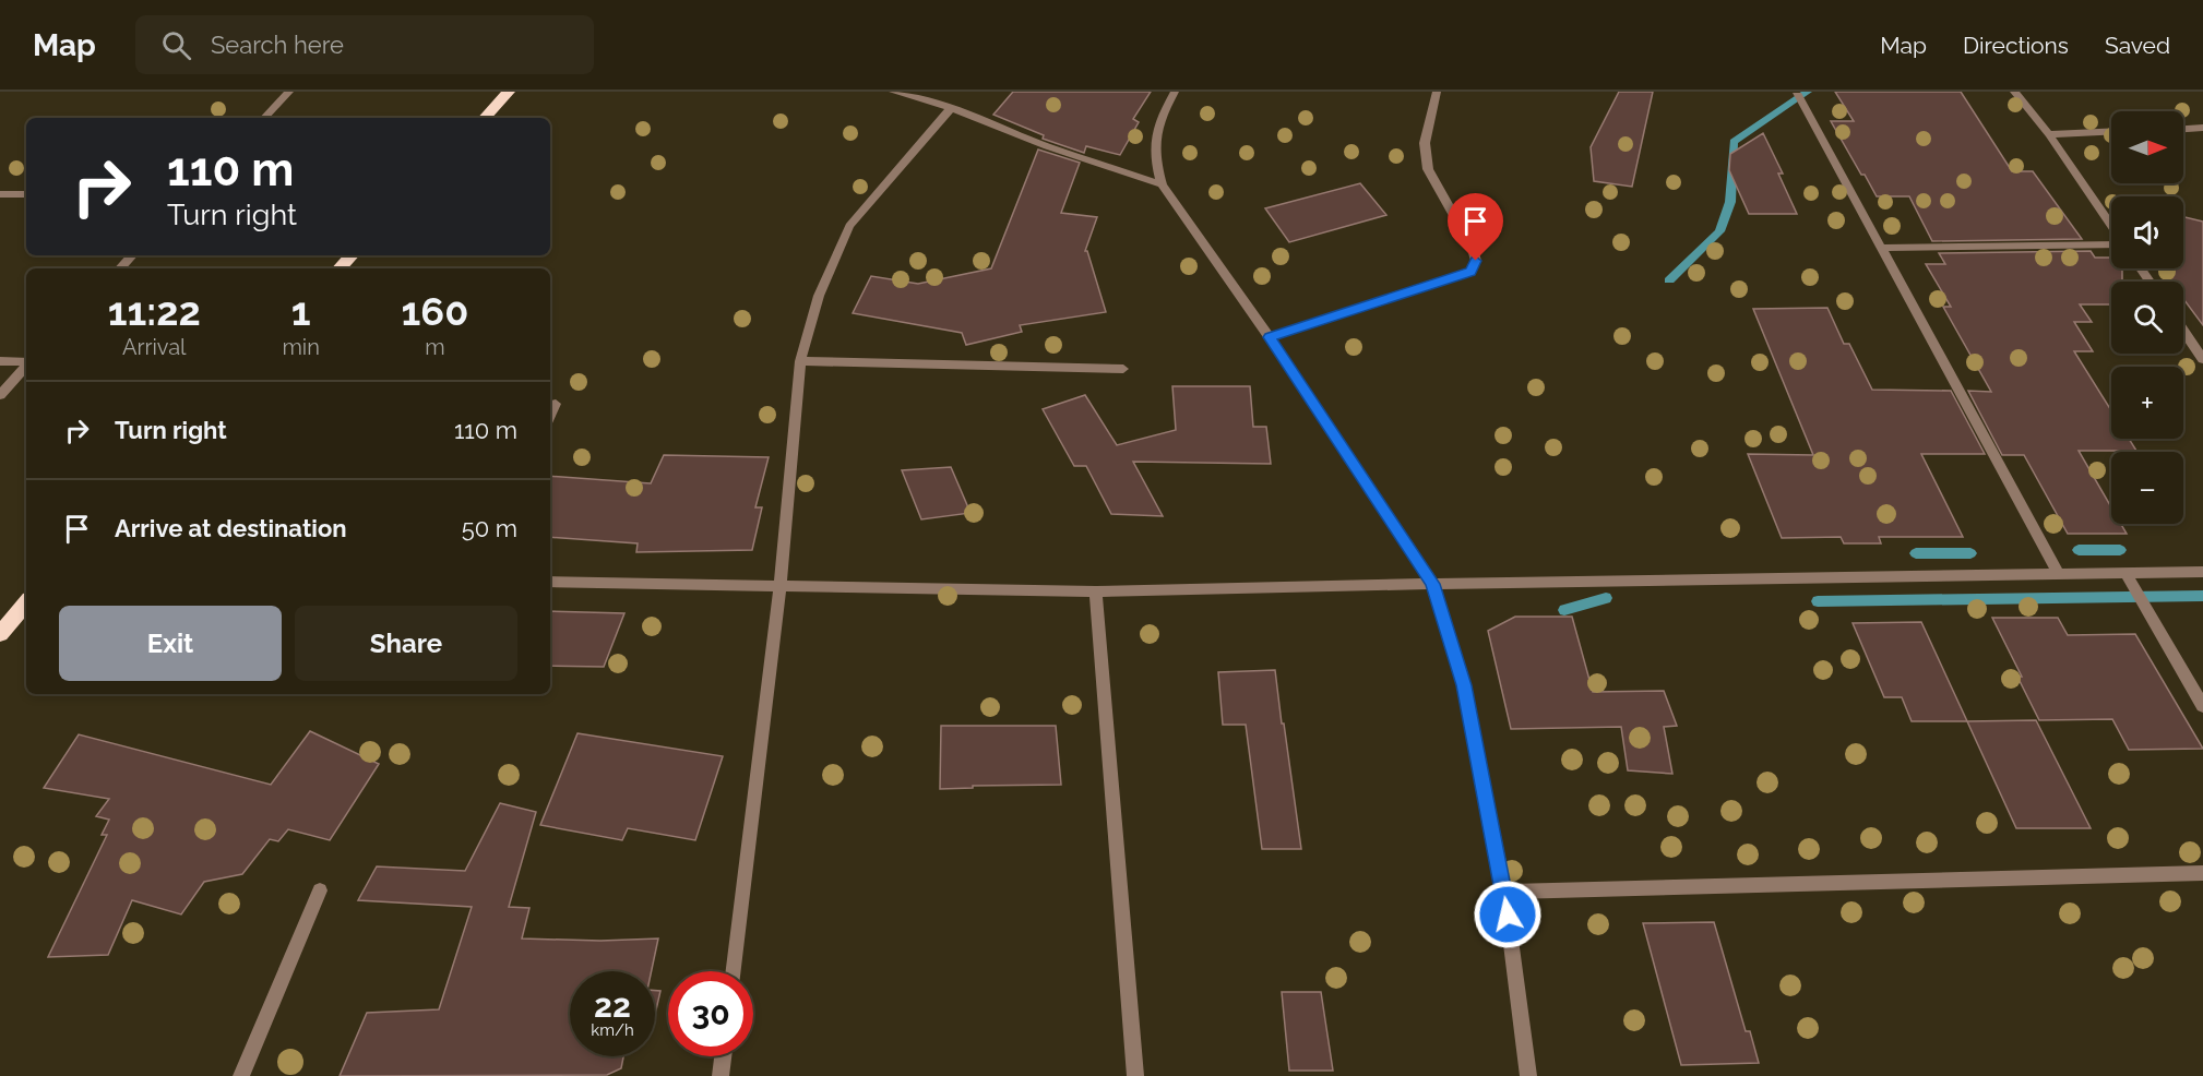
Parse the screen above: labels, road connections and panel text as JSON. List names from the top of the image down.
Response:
{
  "north": "right",
  "page": {
    "header": "Map",
    "search": "Search here",
    "nav": ["Map", "Directions", "Saved"],
    "map_buttons": ["+", "−"],
    "turn": ["110 m", "Turn right"],
    "eta": [
      "11:22",
      "Arrival",
      "1",
      "min",
      "160",
      "m"
    ],
    "list": [
      {
        "name": "Turn right",
        "value": "110 m"
      },
      {
        "name": "Arrive at destination",
        "value": "50 m"
      }
    ],
    "buttons": ["Exit", "Share"],
    "speed": "22 km/h",
    "limit": "30"
  }
}
